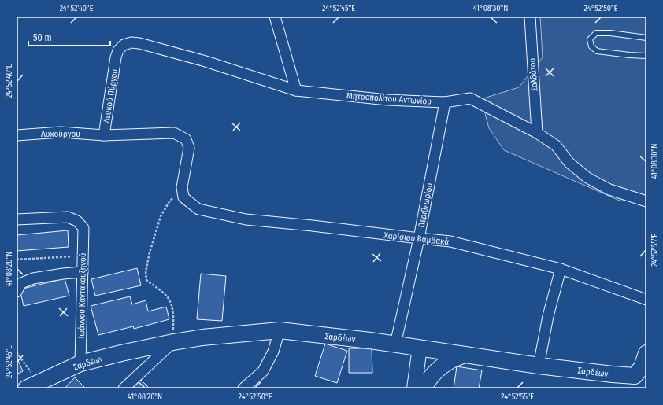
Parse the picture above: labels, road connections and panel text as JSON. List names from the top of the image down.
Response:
{
  "streets": {
    "main road": ["Σαρδέων"],
    "street": [
      "Σολδάτου",
      "Λευκού Πύργου",
      "Μητροπολίτου Αντωνίου",
      "Λυκούργου",
      "Περιθεωρίου",
      "Χαρίσιου Βαμβακά",
      "Ιωάννου Καντακουζηνού"
    ]
  },
  "crossings": [
    ["Σολδάτου", "Μητροπολίτου Αντωνίου"],
    ["Λευκού Πύργου", "Μητροπολίτου Αντωνίου"],
    ["Λευκού Πύργου", "Λυκούργου"],
    ["Μητροπολίτου Αντωνίου", "Περιθεωρίου"],
    ["Λυκούργου", "Χαρίσιου Βαμβακά"],
    ["Περιθεωρίου", "Χαρίσιου Βαμβακά"],
    ["Περιθεωρίου", "Σαρδέων"],
    ["Ιωάννου Καντακουζηνού", "Σαρδέων"]
  ],
  "scale_bar": "50 m",
  "coordinates": [
    "24°52'40\"E",
    "24°52'45\"E",
    "41°08'30\"N",
    "24°52'50\"E",
    "24°52'55\"E",
    "41°08'20\"N"
  ]
}
